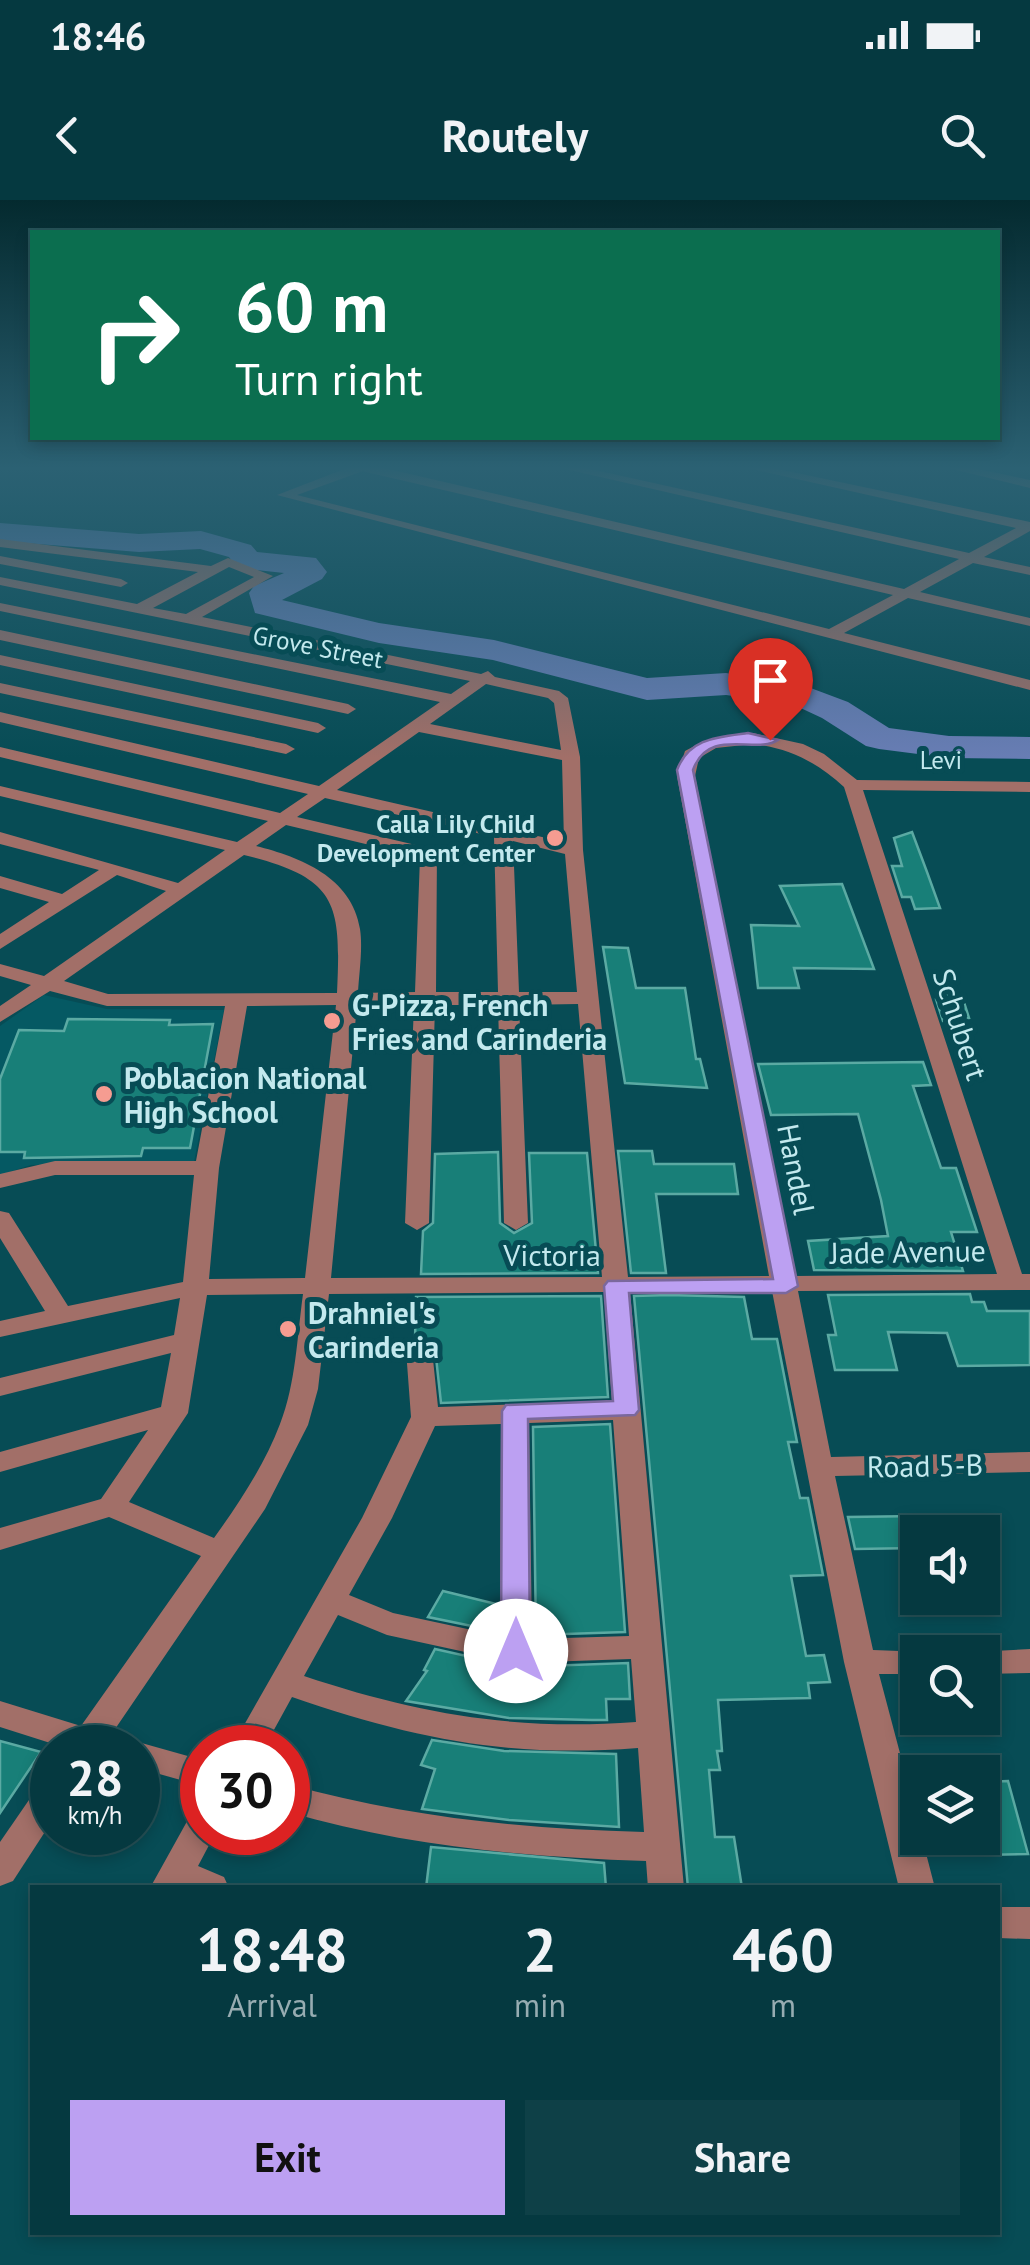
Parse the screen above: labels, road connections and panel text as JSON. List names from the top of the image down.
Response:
{
  "streets": {
    "street": [
      "Grove Street",
      "Levi",
      "Schubert",
      "Handel",
      "Jade Avenue",
      "Victoria",
      "Road 5-B"
    ]
  },
  "crossings": [
    ["Levi", "Schubert"],
    ["Levi", "Handel"],
    ["Schubert", "Handel"],
    ["Schubert", "Jade Avenue"],
    ["Handel", "Jade Avenue"],
    ["Handel", "Victoria"],
    ["Handel", "Road 5-B"],
    ["Jade Avenue", "Victoria"]
  ],
  "places": [
    "Calla Lily Child Development Center",
    "G-Pizza, French Fries and Carinderia",
    "Poblacion National High School",
    "Drahniel's Carinderia"
  ],
  "page": {
    "status": "18:46",
    "header": "Routely",
    "turn": ["60 m", "Turn right"],
    "speed": "28 km/h",
    "limit": "30",
    "eta": [
      "18:48",
      "Arrival",
      "2",
      "min",
      "460",
      "m"
    ],
    "buttons": ["Exit", "Share"]
  }
}
